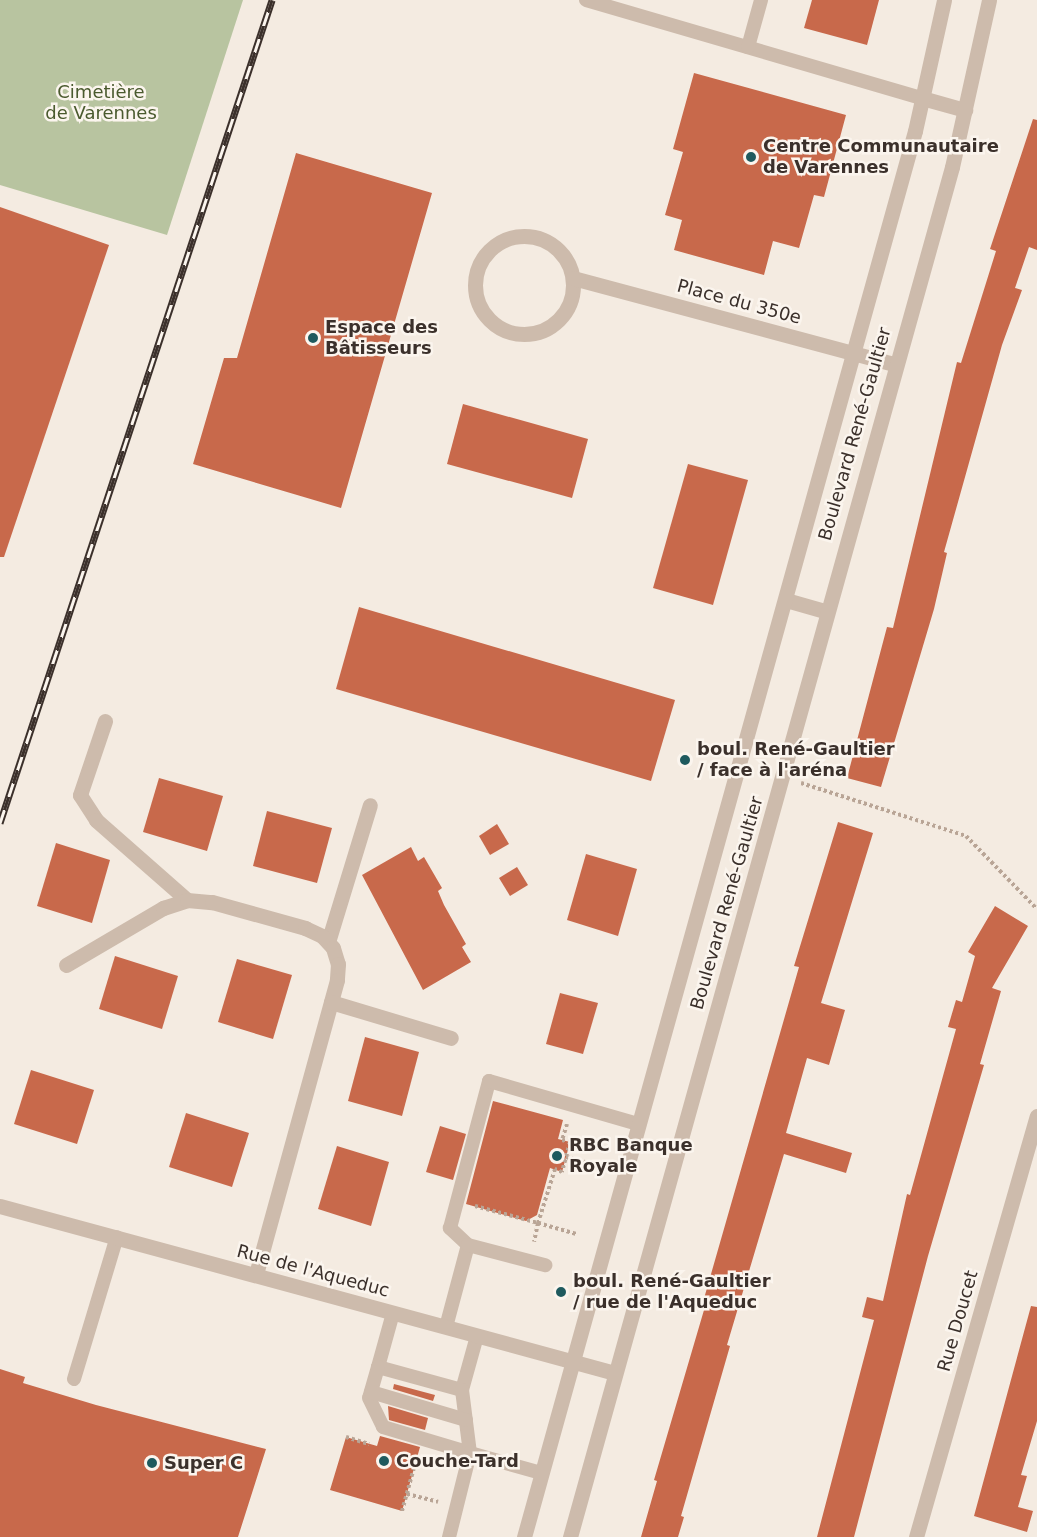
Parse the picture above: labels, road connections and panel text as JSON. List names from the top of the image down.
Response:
{
  "streets": {
    "street": [
      "Place du 350e",
      "Boulevard René-Gaultier",
      "Rue de l'Aqueduc",
      "Rue Doucet"
    ]
  },
  "crossings": [
    ["Place du 350e", "Boulevard René-Gaultier"],
    ["Boulevard René-Gaultier", "Rue de l'Aqueduc"]
  ],
  "parks": ["Cimetière de Varennes"],
  "places": [
    "Centre Communautaire de Varennes",
    "Espace des Bâtisseurs",
    "boul. René-Gaultier / face à l'aréna",
    "RBC Banque Royale",
    "boul. René-Gaultier / rue de l'Aqueduc",
    "Couche-Tard",
    "Super C"
  ]
}
